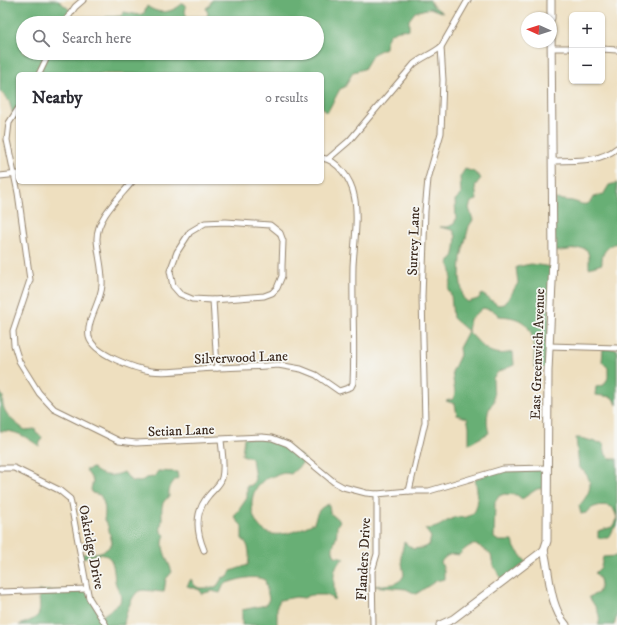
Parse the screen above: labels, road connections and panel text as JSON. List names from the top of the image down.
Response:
{
  "streets": {
    "street": [
      "Surrey Lane",
      "East Greenwich Avenue",
      "Silverwood Lane",
      "Setian Lane",
      "Oakridge Drive",
      "Flanders Drive"
    ]
  },
  "crossings": [
    ["Surrey Lane", "Setian Lane"],
    ["East Greenwich Avenue", "Setian Lane"],
    ["Setian Lane", "Flanders Drive"]
  ],
  "north": "left",
  "page": {
    "map_buttons": ["+", "−"],
    "search": "Search here",
    "heading": ["Nearby", "0 results"]
  }
}
